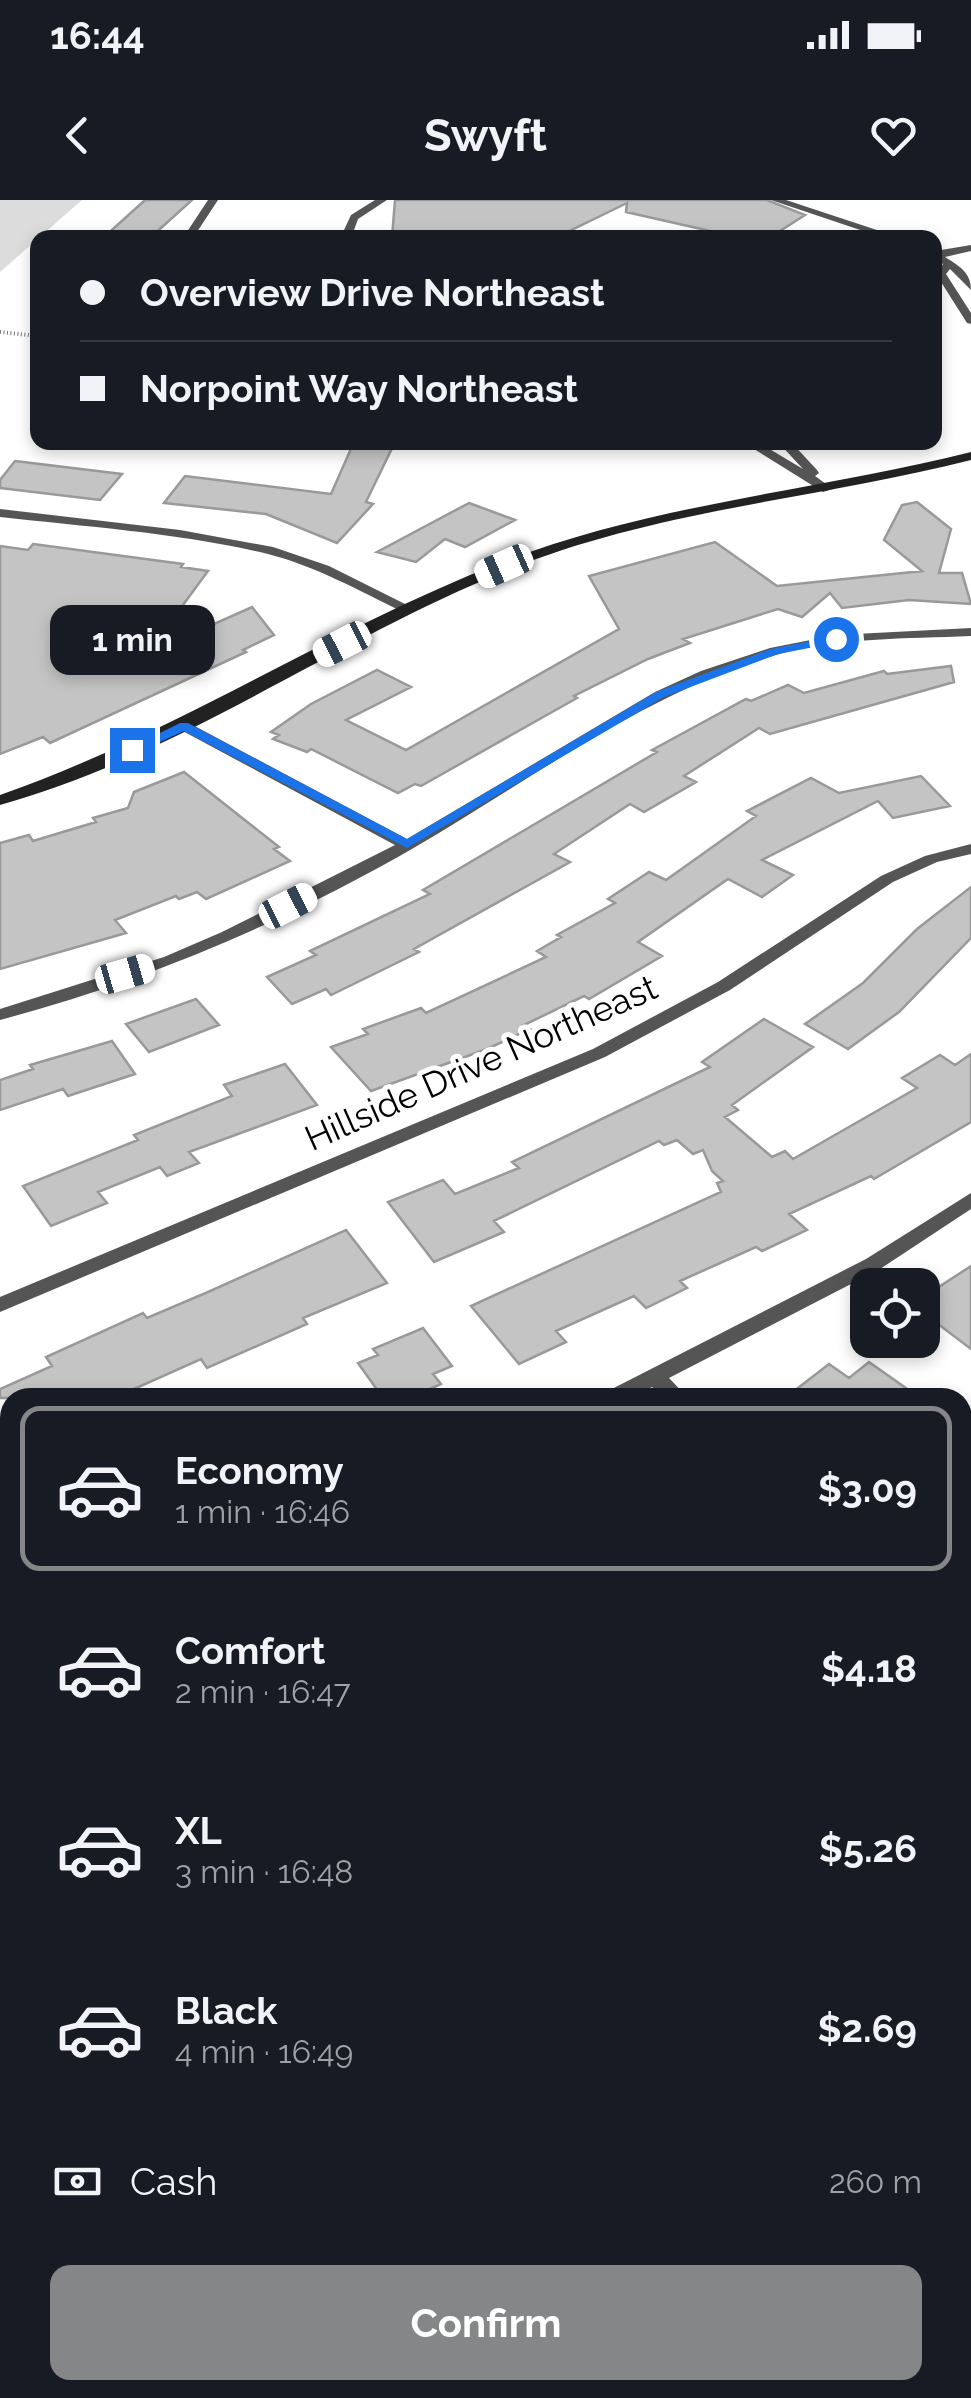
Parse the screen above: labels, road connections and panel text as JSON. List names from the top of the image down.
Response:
{
  "streets": {
    "street": ["Hillside Drive Northeast"]
  },
  "page": {
    "status": "16:44",
    "header": "Swyft",
    "banner": ["Overview Drive Northeast", "Norpoint Way Northeast"],
    "bubble": "1 min",
    "list": [
      {
        "name": "Economy",
        "note": "1 min · 16:46",
        "value": "$3.09"
      },
      {
        "name": "Comfort",
        "note": "2 min · 16:47",
        "value": "$4.18"
      },
      {
        "name": "XL",
        "note": "3 min · 16:48",
        "value": "$5.26"
      },
      {
        "name": "Black",
        "note": "4 min · 16:49",
        "value": "$2.69"
      }
    ],
    "pay": ["Cash", "260 m"],
    "buttons": "Confirm"
  }
}
